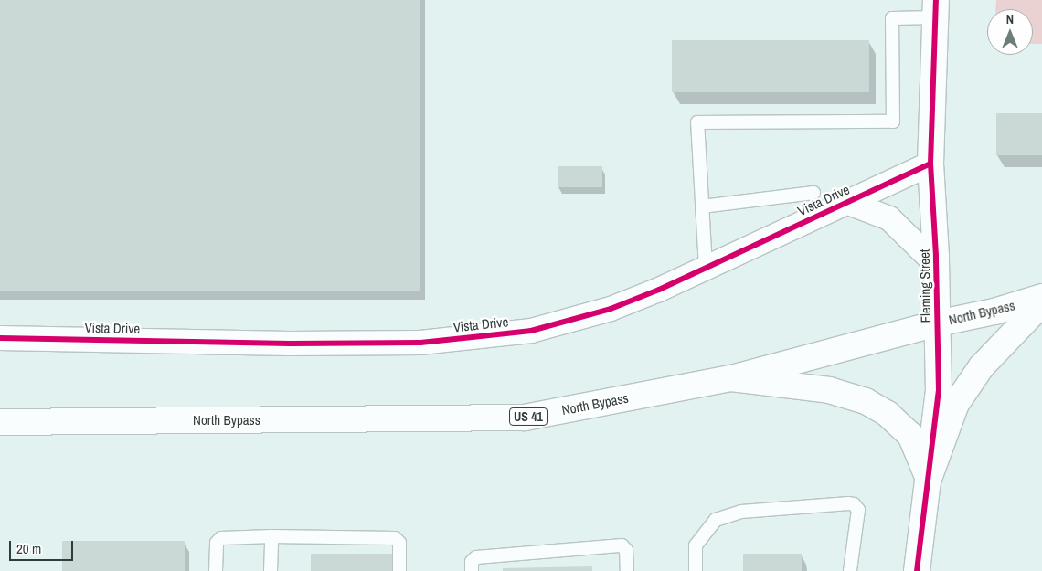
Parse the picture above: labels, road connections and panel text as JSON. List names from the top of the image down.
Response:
{
  "streets": {
    "main road": ["Fleming Street", "North Bypass", "US 41"],
    "street": ["Vista Drive"]
  },
  "crossings": [
    ["Vista Drive", "Fleming Street"],
    ["Fleming Street", "North Bypass"]
  ],
  "scale_bar": "20 m",
  "north": "top"
}
